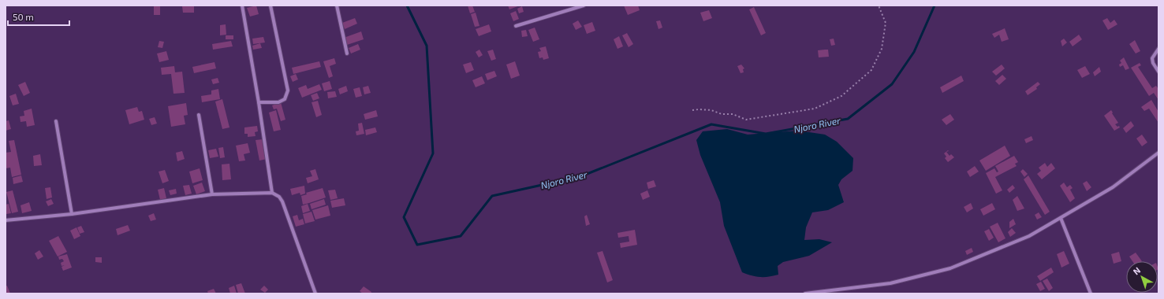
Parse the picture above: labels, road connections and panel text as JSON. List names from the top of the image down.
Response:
{
  "water": ["Njoro River"],
  "scale_bar": "50 m",
  "north": "top left"
}
